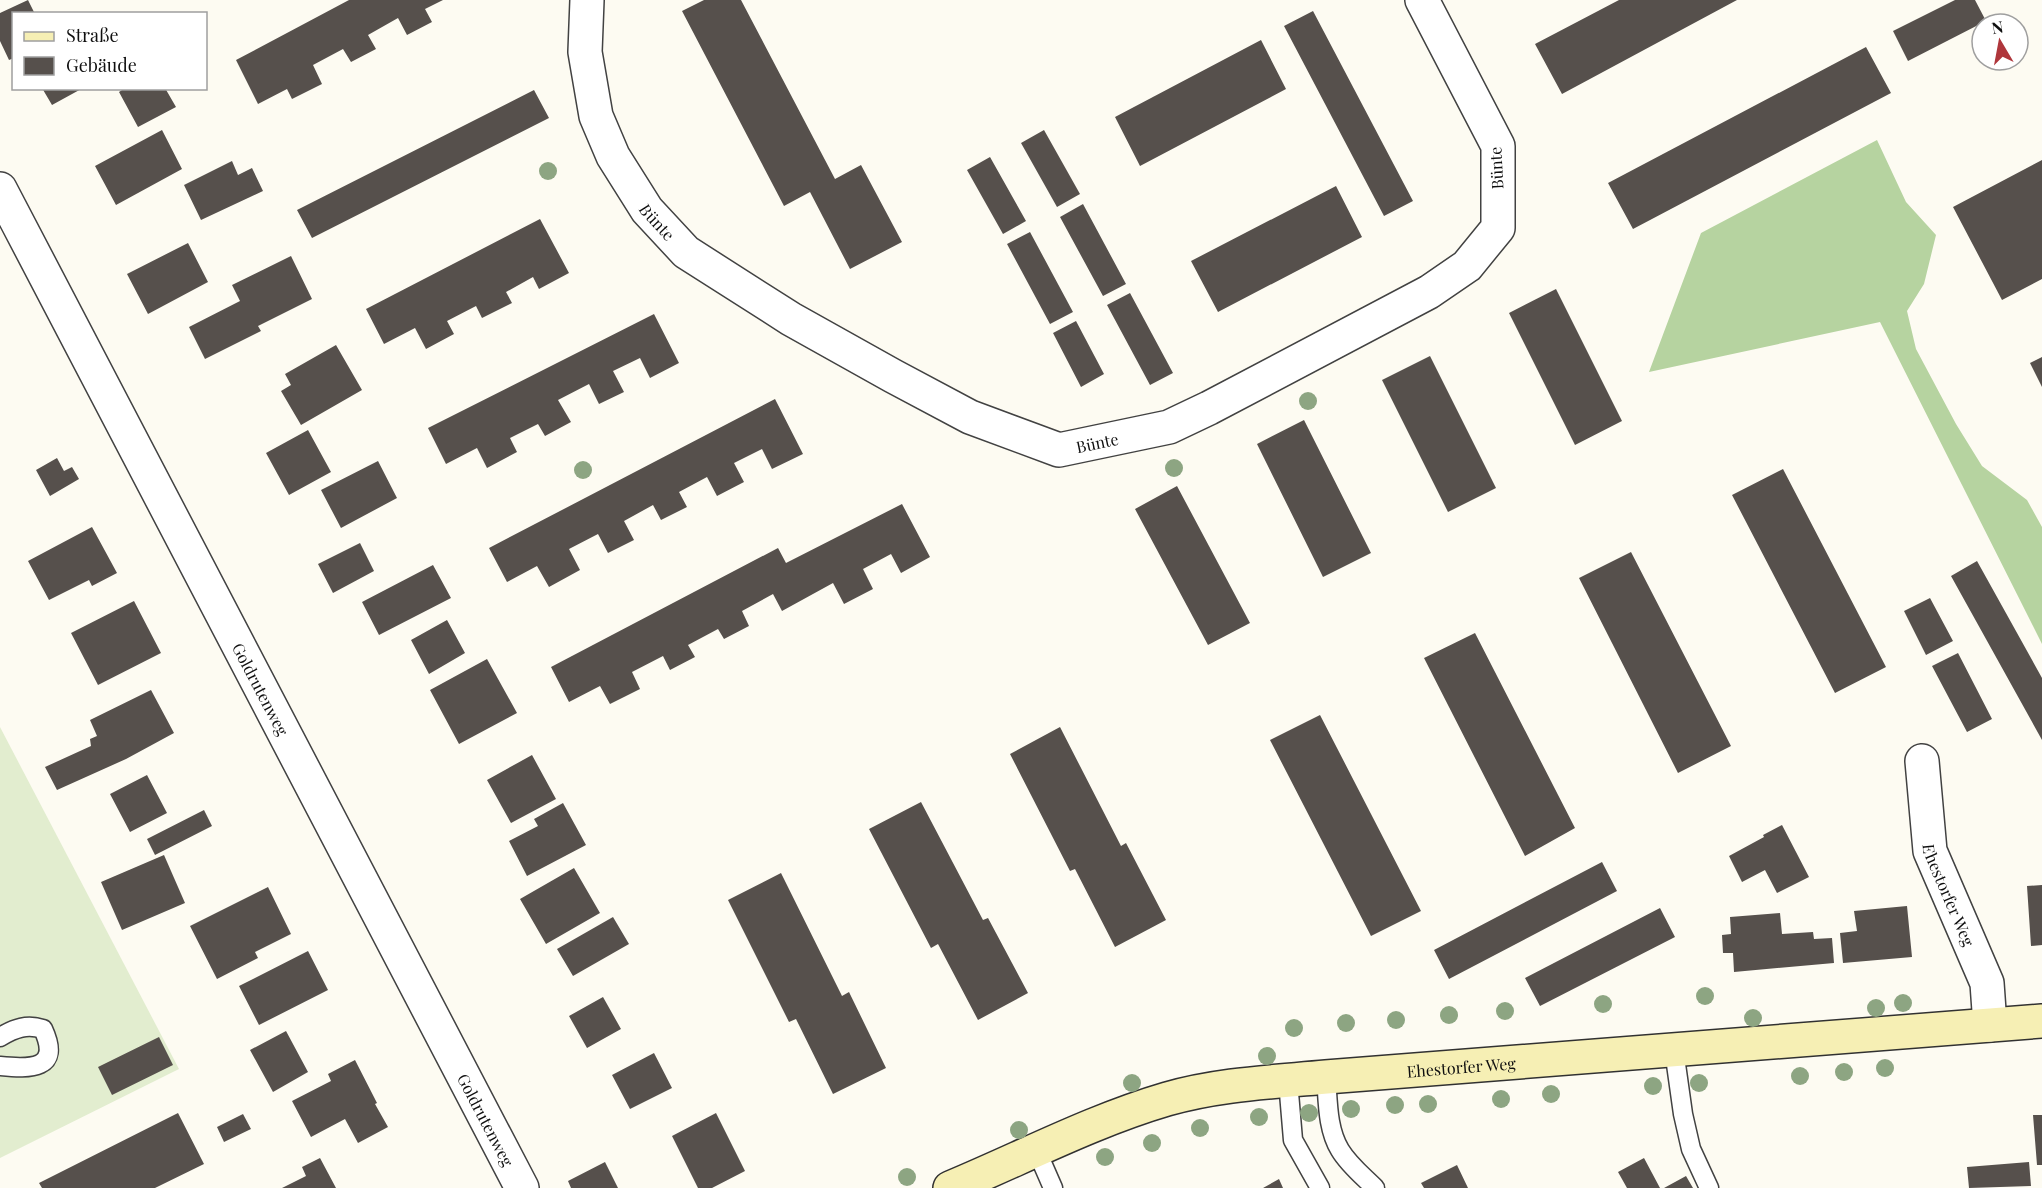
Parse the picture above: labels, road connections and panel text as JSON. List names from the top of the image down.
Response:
{
  "streets": {
    "main road": ["Ehestorfer Weg"],
    "street": ["Bünte", "Goldrutenweg"]
  },
  "legend": ["Straße", "Gebäude"],
  "north": "top"
}
